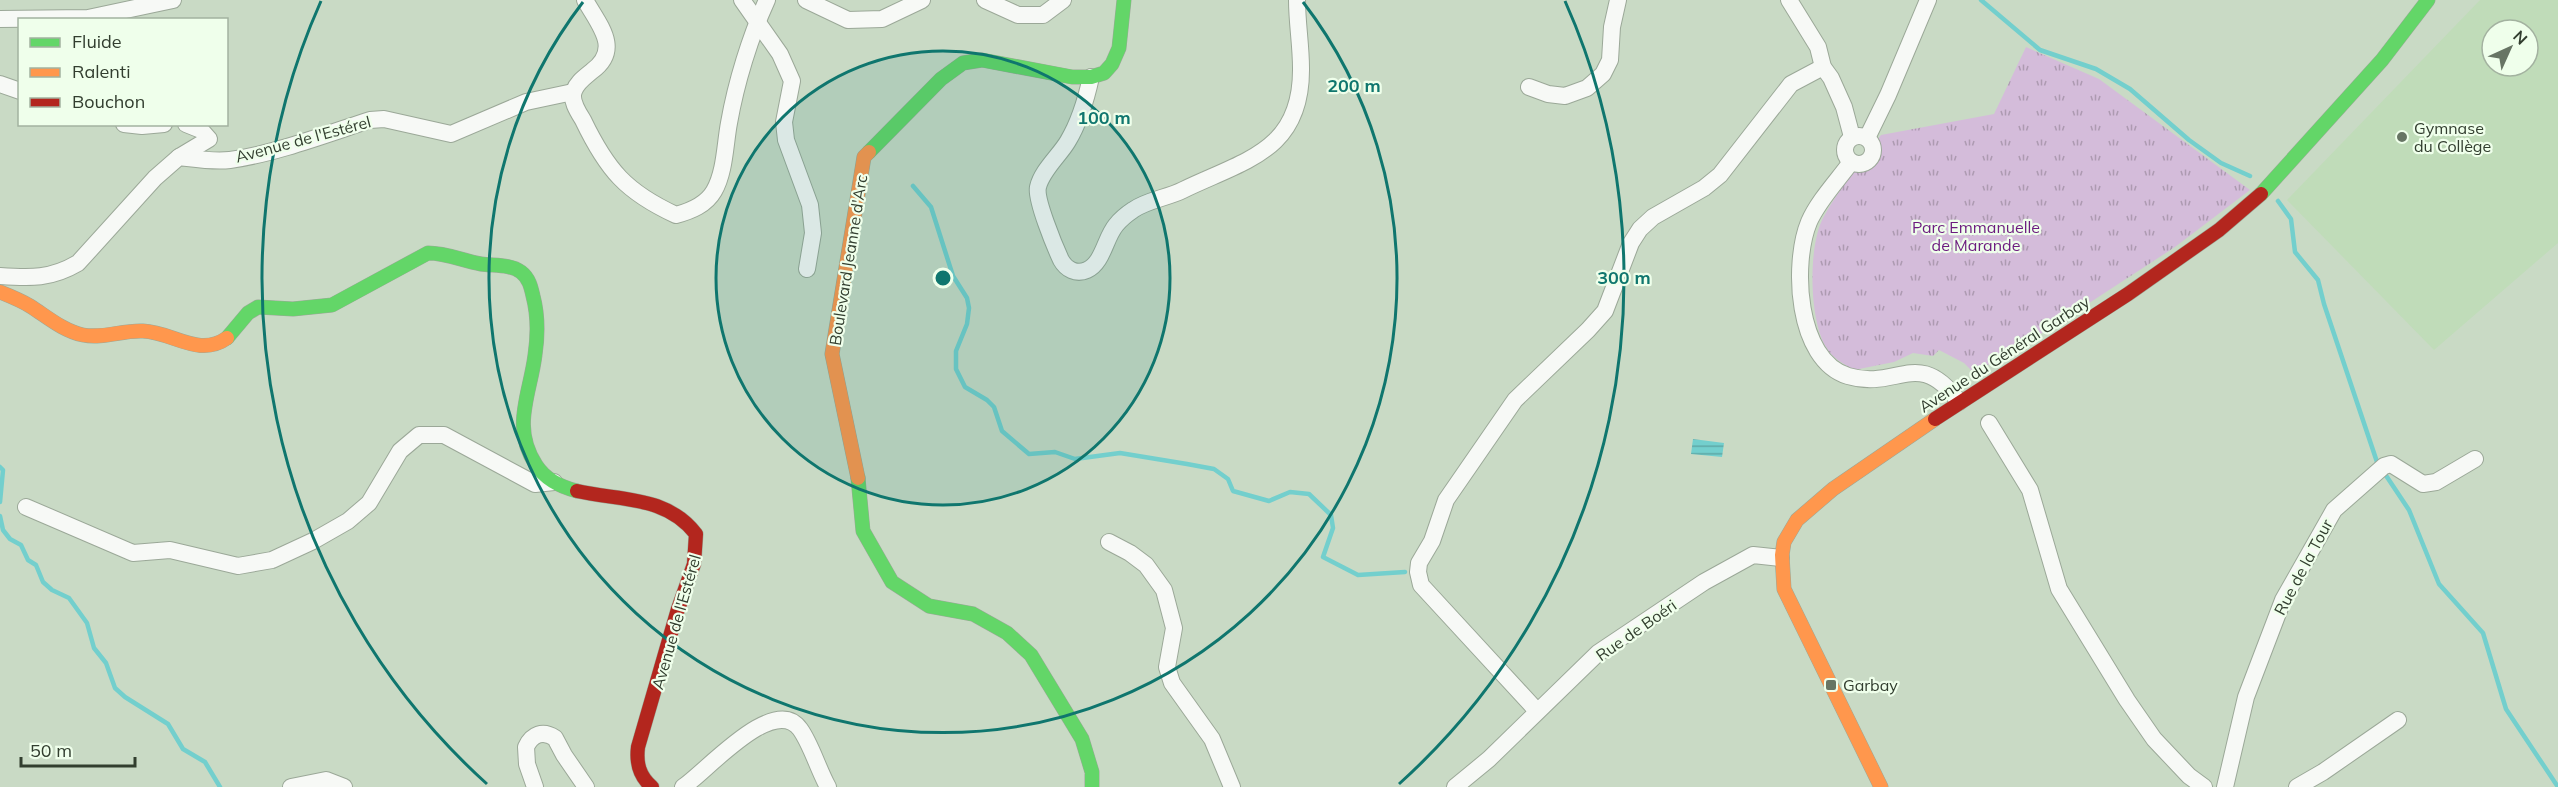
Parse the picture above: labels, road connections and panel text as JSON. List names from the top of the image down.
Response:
{
  "streets": {
    "street": [
      "Avenue de l'Estérel",
      "Boulevard Jeanne d'Arc",
      "Avenue du Général Garbay",
      "Rue de la Tour",
      "Rue de Boéri"
    ]
  },
  "crossings": [
    ["Avenue du Général Garbay", "Rue de Boéri"]
  ],
  "parks": ["Parc Emmanuelle de Marande"],
  "places": {
    "other": ["Gymnase du Collège"],
    "transit": ["Garbay"]
  },
  "legend": ["Fluide", "Ralenti", "Bouchon"],
  "scale_bar": "50 m",
  "north": "top right",
  "rings": ["200 m", "100 m", "300 m"]
}
